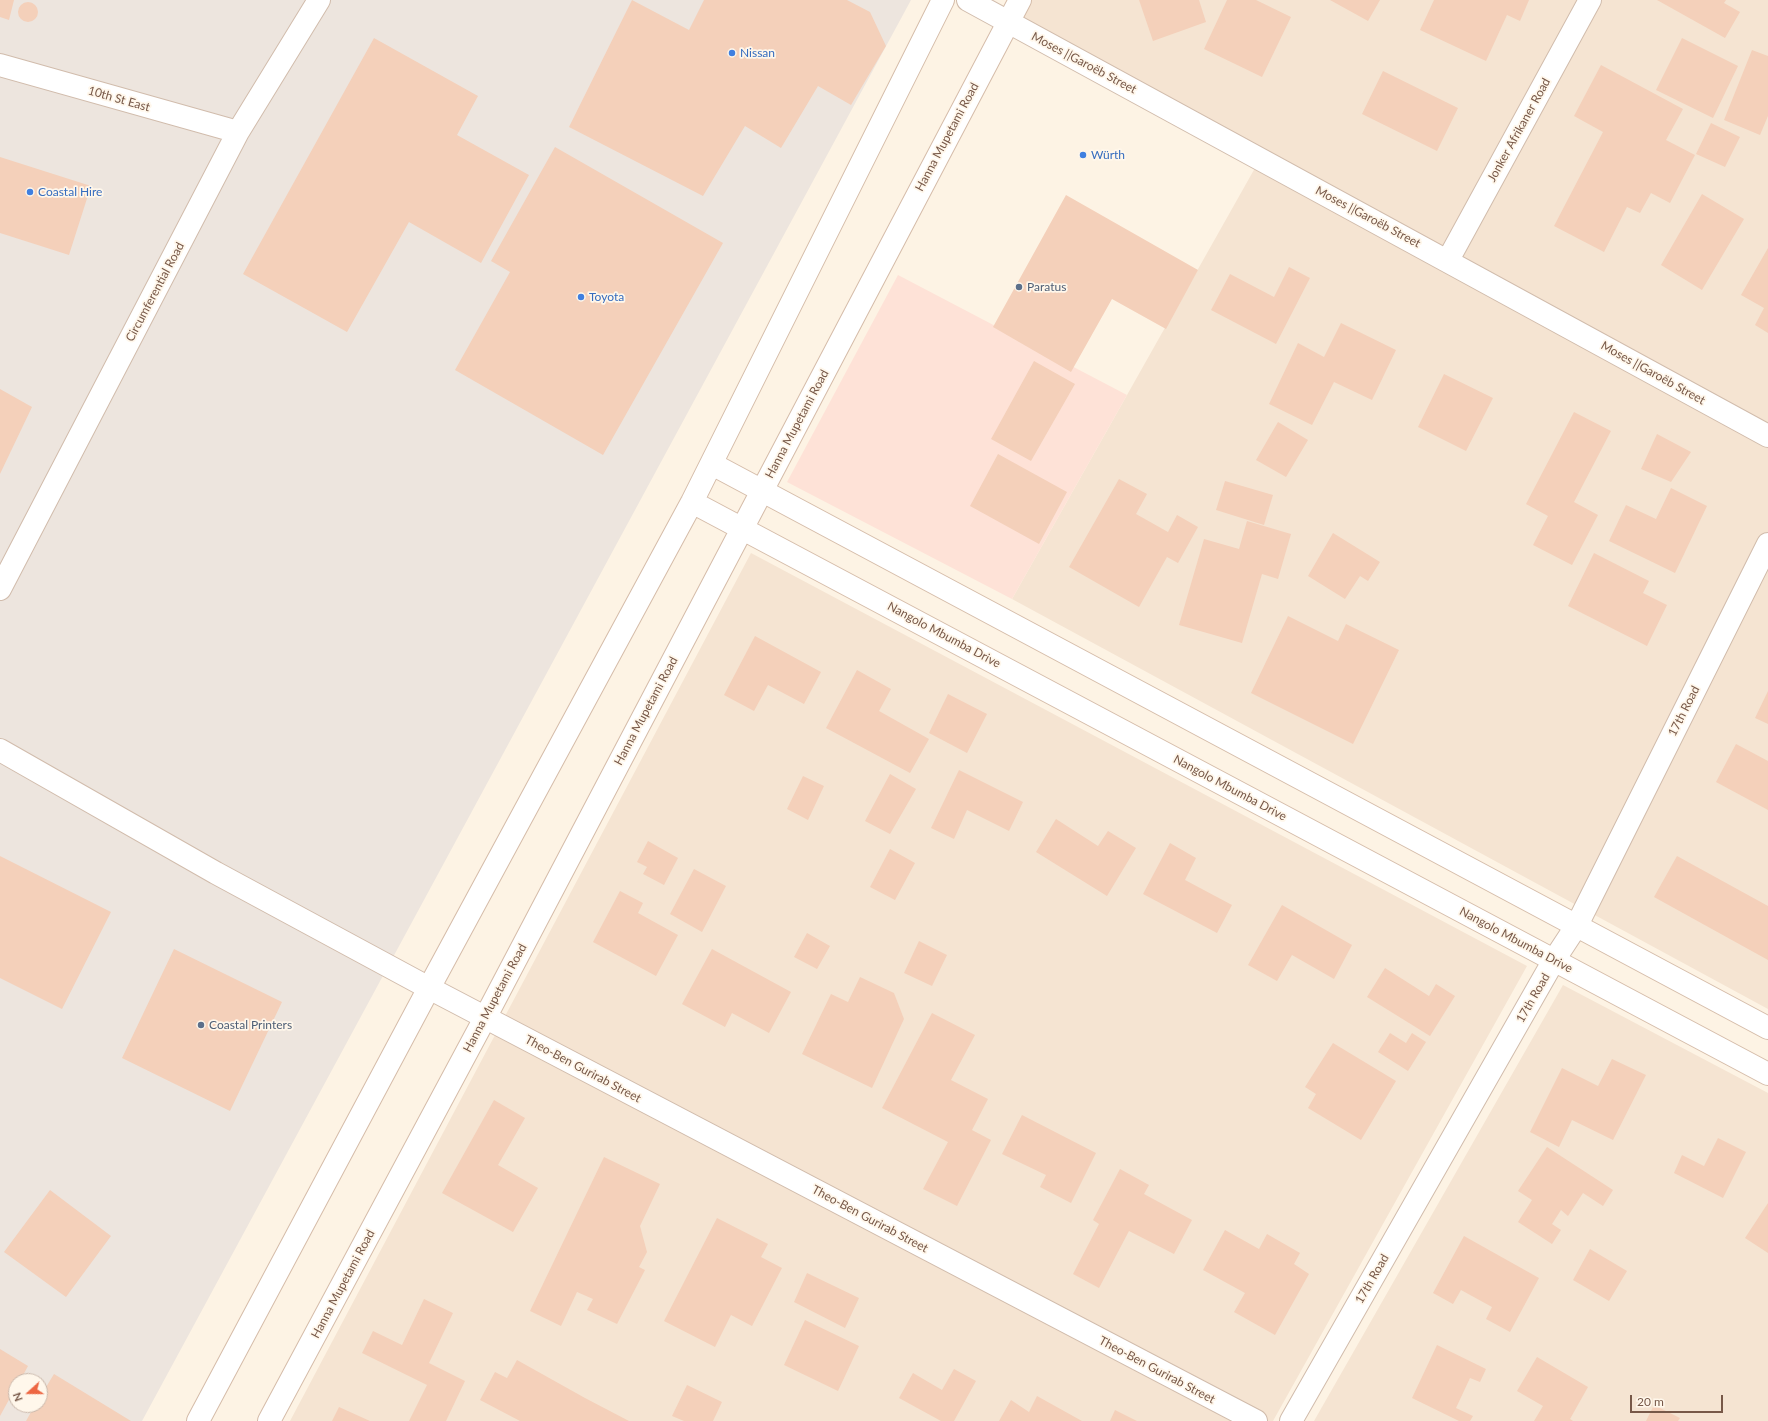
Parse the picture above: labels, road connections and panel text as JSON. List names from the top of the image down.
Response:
{
  "streets": {
    "street": [
      "Moses ǁGaroëb Street",
      "10th St East",
      "Jonker Afrikaner Road",
      "Hanna Mupetami Road",
      "Circumferential Road",
      "Nangolo Mbumba Drive",
      "17th Road",
      "Theo-Ben Gurirab Street"
    ]
  },
  "crossings": [
    ["Moses ǁGaroëb Street", "Jonker Afrikaner Road"],
    ["Moses ǁGaroëb Street", "Hanna Mupetami Road"],
    ["10th St East", "Circumferential Road"],
    ["Hanna Mupetami Road", "Nangolo Mbumba Drive"],
    ["Hanna Mupetami Road", "Theo-Ben Gurirab Street"],
    ["Nangolo Mbumba Drive", "17th Road"]
  ],
  "places": [
    "Nissan",
    "Würth",
    "Coastal Hire",
    "Paratus",
    "Toyota",
    "Coastal Printers"
  ],
  "scale_bar": "20 m",
  "north": "left"
}
